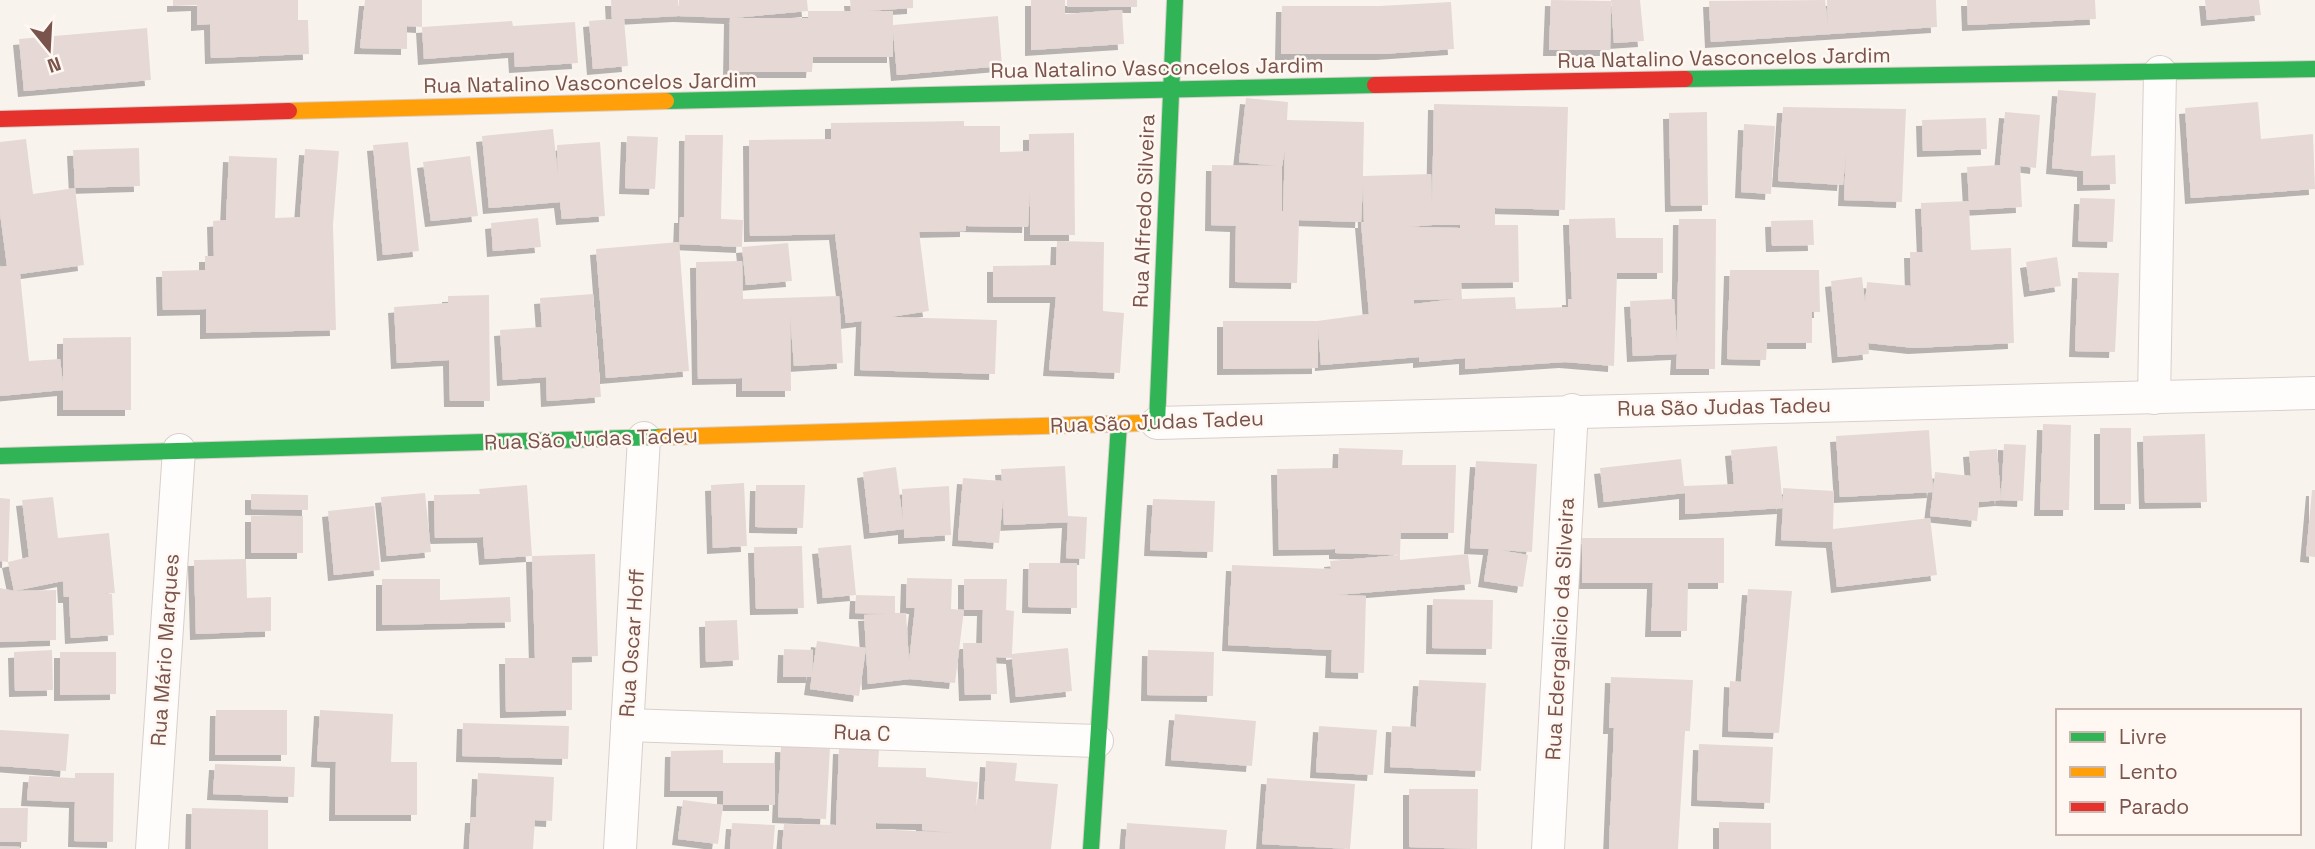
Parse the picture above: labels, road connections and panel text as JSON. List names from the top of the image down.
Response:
{
  "streets": {
    "street": [
      "Rua Natalino Vasconcelos Jardim",
      "Rua Alfredo Silveira",
      "Rua São Judas Tadeu",
      "Rua Edergalicio da Silveira",
      "Rua Oscar Hoff",
      "Rua Mário Marques",
      "Rua C"
    ]
  },
  "crossings": [
    ["Rua Natalino Vasconcelos Jardim", "Rua Alfredo Silveira"],
    ["Rua Alfredo Silveira", "Rua São Judas Tadeu"],
    ["Rua São Judas Tadeu", "Rua Edergalicio da Silveira"],
    ["Rua São Judas Tadeu", "Rua Oscar Hoff"],
    ["Rua São Judas Tadeu", "Rua Mário Marques"],
    ["Rua Oscar Hoff", "Rua C"]
  ],
  "legend": ["Livre", "Lento", "Parado"],
  "north": "bottom"
}
